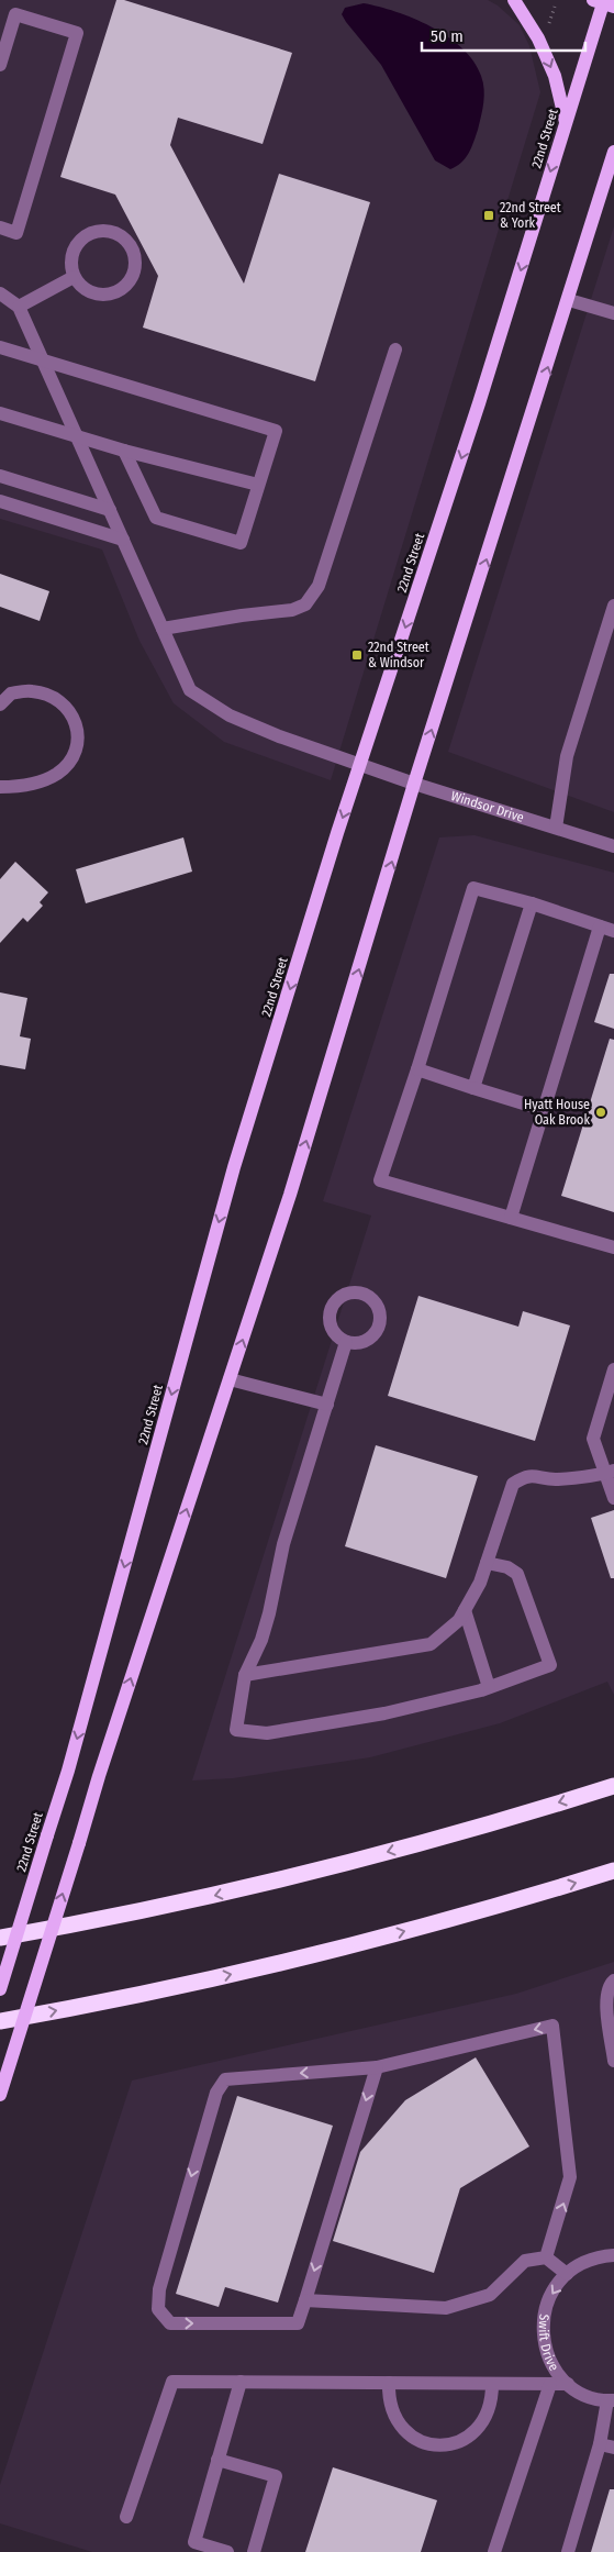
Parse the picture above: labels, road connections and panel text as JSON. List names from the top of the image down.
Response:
{
  "streets": {
    "main road": ["22nd Street"],
    "street": ["Windsor Drive", "Swift Drive"]
  },
  "crossings": [
    ["22nd Street", "Windsor Drive"]
  ],
  "one_way": ["Swift Drive"],
  "places": {
    "transit": ["22nd Street & York", "22nd Street & Windsor"],
    "other": ["Hyatt House Oak Brook"]
  },
  "scale_bar": "50 m"
}
